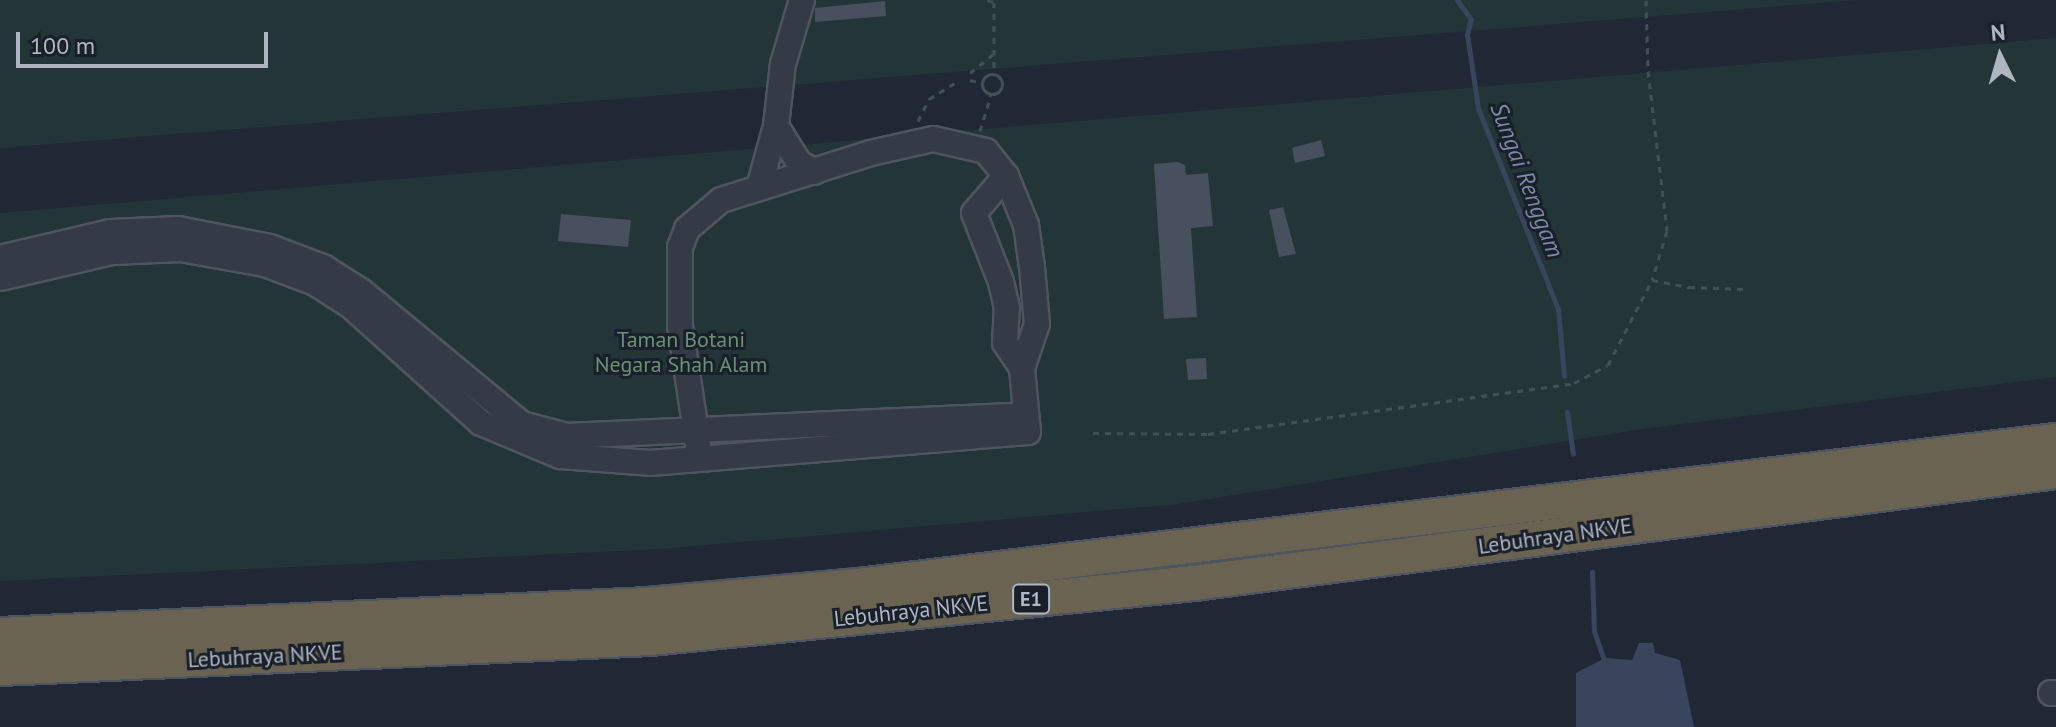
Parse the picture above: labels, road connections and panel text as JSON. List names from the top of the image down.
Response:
{
  "streets": {
    "highway": ["Lebuhraya NKVE", "E1"]
  },
  "water": ["Sungai Renggam"],
  "parks": ["Taman Botani Negara Shah Alam"],
  "scale_bar": "100 m",
  "north": "top"
}
